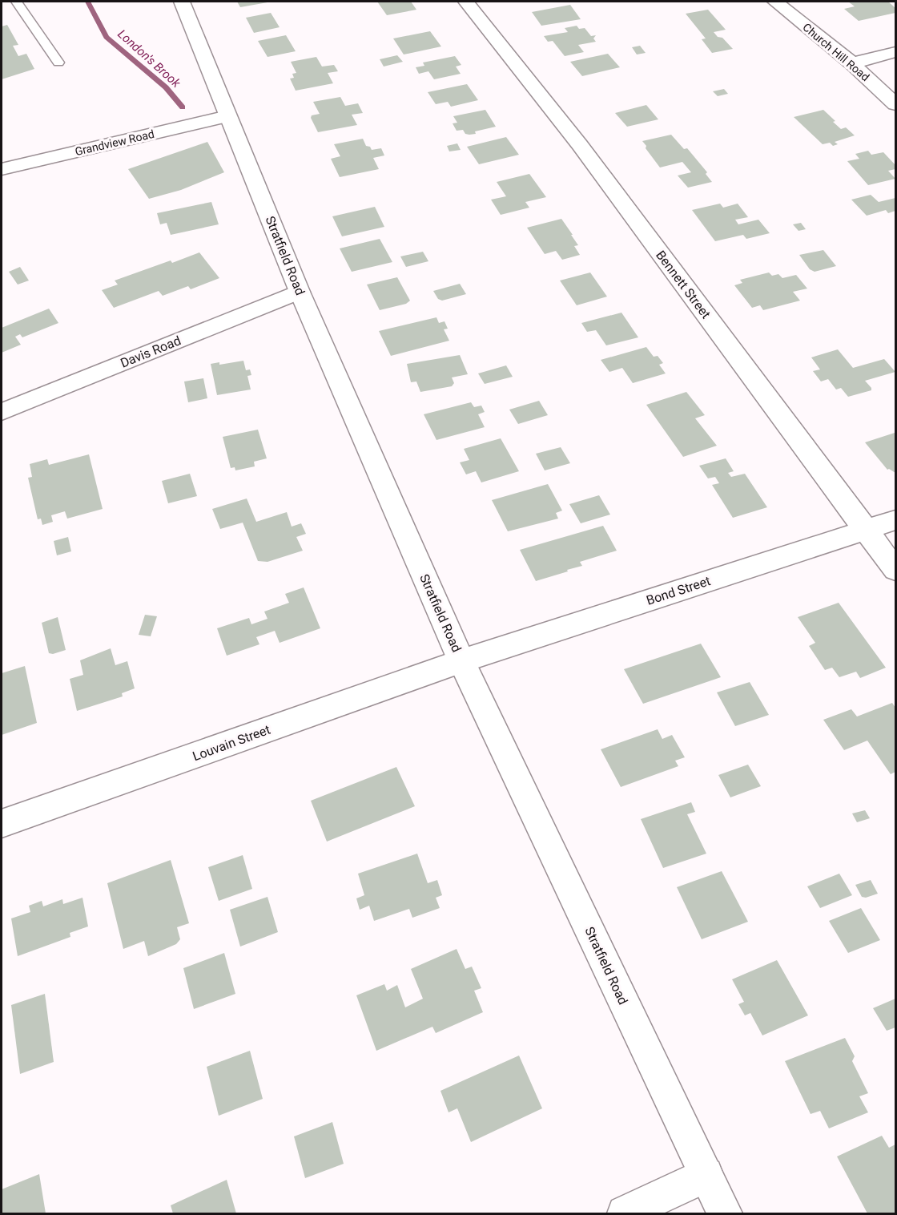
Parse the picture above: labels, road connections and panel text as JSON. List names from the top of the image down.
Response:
{
  "streets": {
    "street": [
      "Church Hill Road",
      "Grandview Road",
      "Stratfield Road",
      "Bennett Street",
      "Davis Road",
      "Bond Street",
      "Louvain Street"
    ]
  },
  "crossings": [
    ["Grandview Road", "Stratfield Road"],
    ["Stratfield Road", "Davis Road"],
    ["Stratfield Road", "Bond Street"],
    ["Stratfield Road", "Louvain Street"],
    ["Bennett Street", "Bond Street"],
    ["Bond Street", "Louvain Street"]
  ],
  "water": ["London's Brook"]
}
